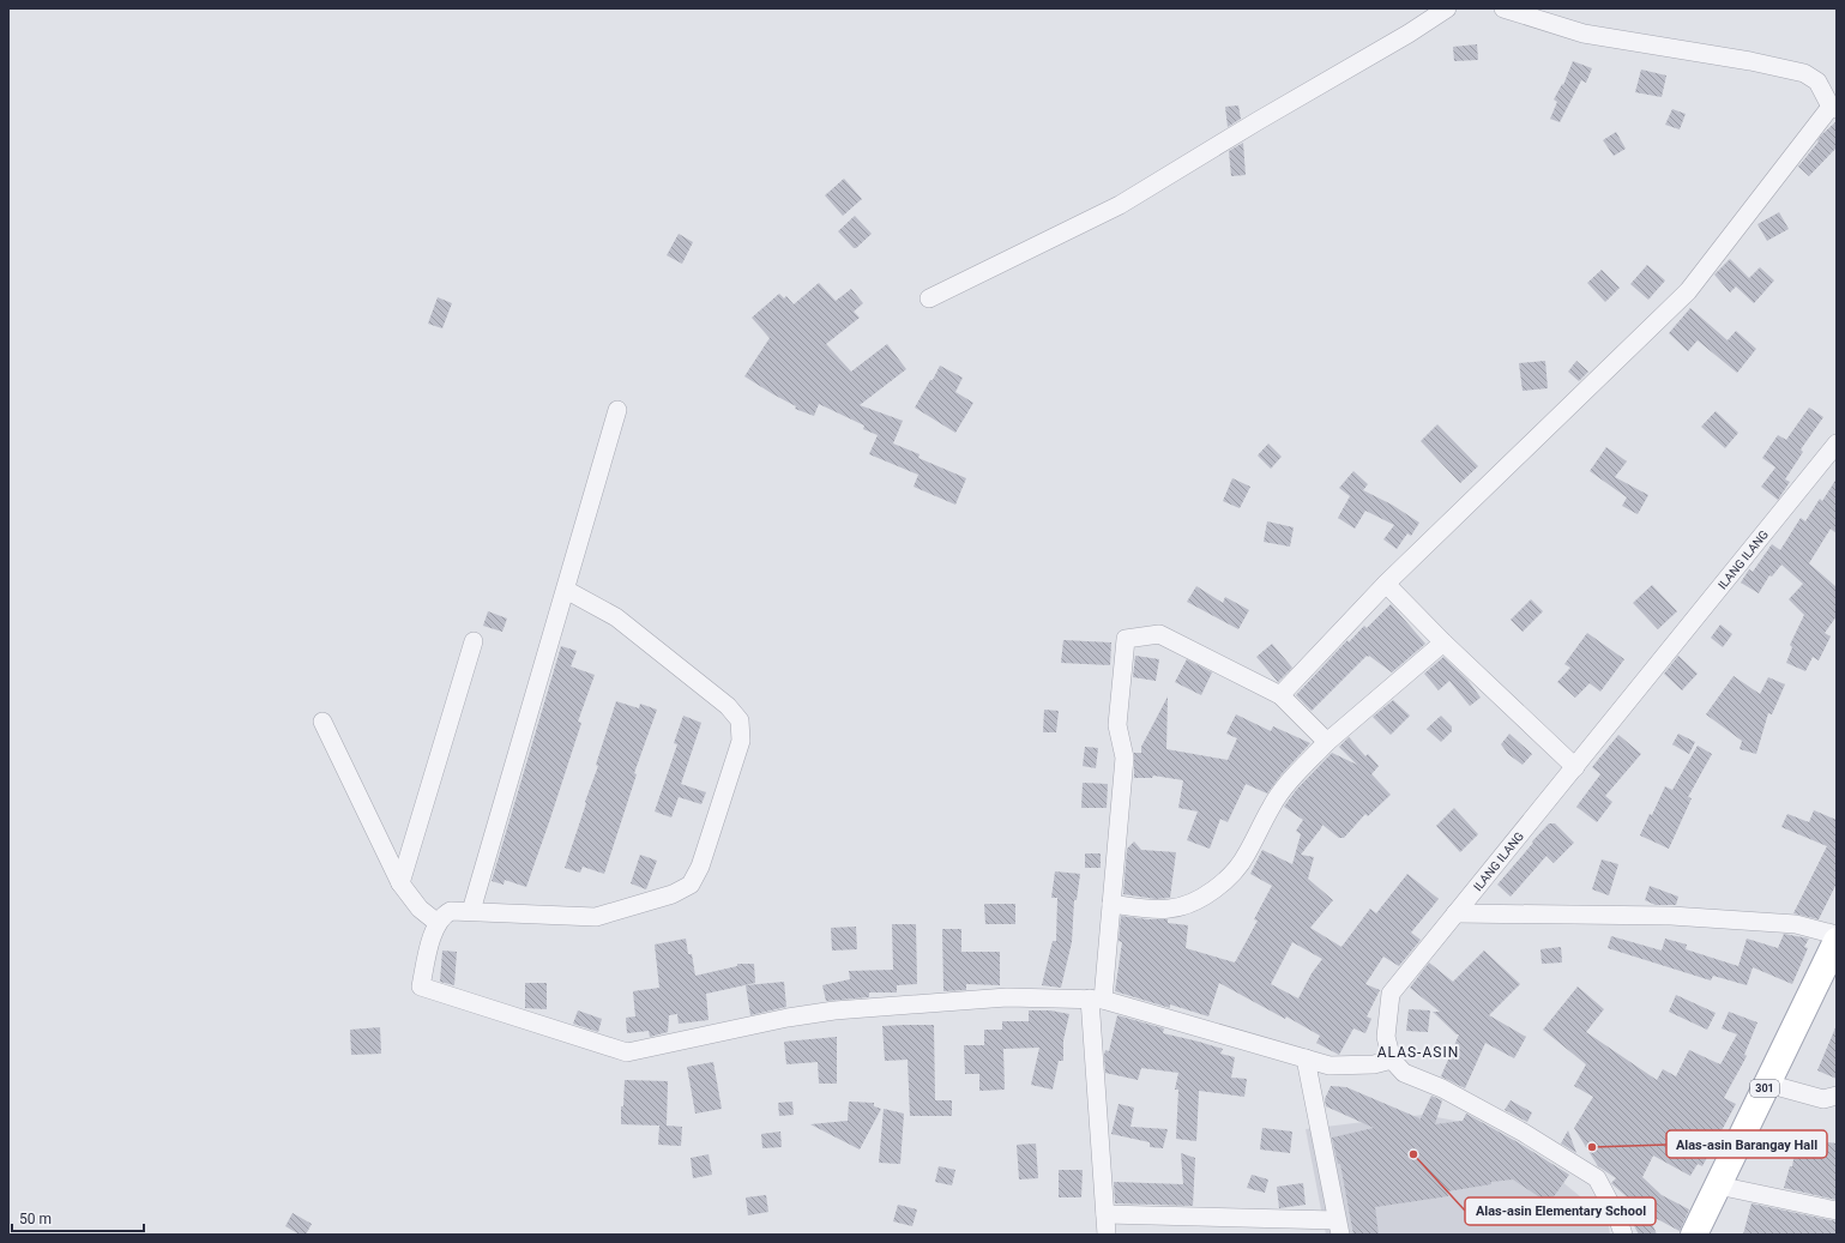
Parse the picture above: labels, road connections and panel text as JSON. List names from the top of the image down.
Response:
{
  "streets": {
    "main road": ["301"],
    "street": ["ILANG ILANG"]
  },
  "districts": ["ALAS-ASIN"],
  "places": ["Alas-asin Barangay Hall", "Alas-asin Elementary School"],
  "scale_bar": "50 m"
}
